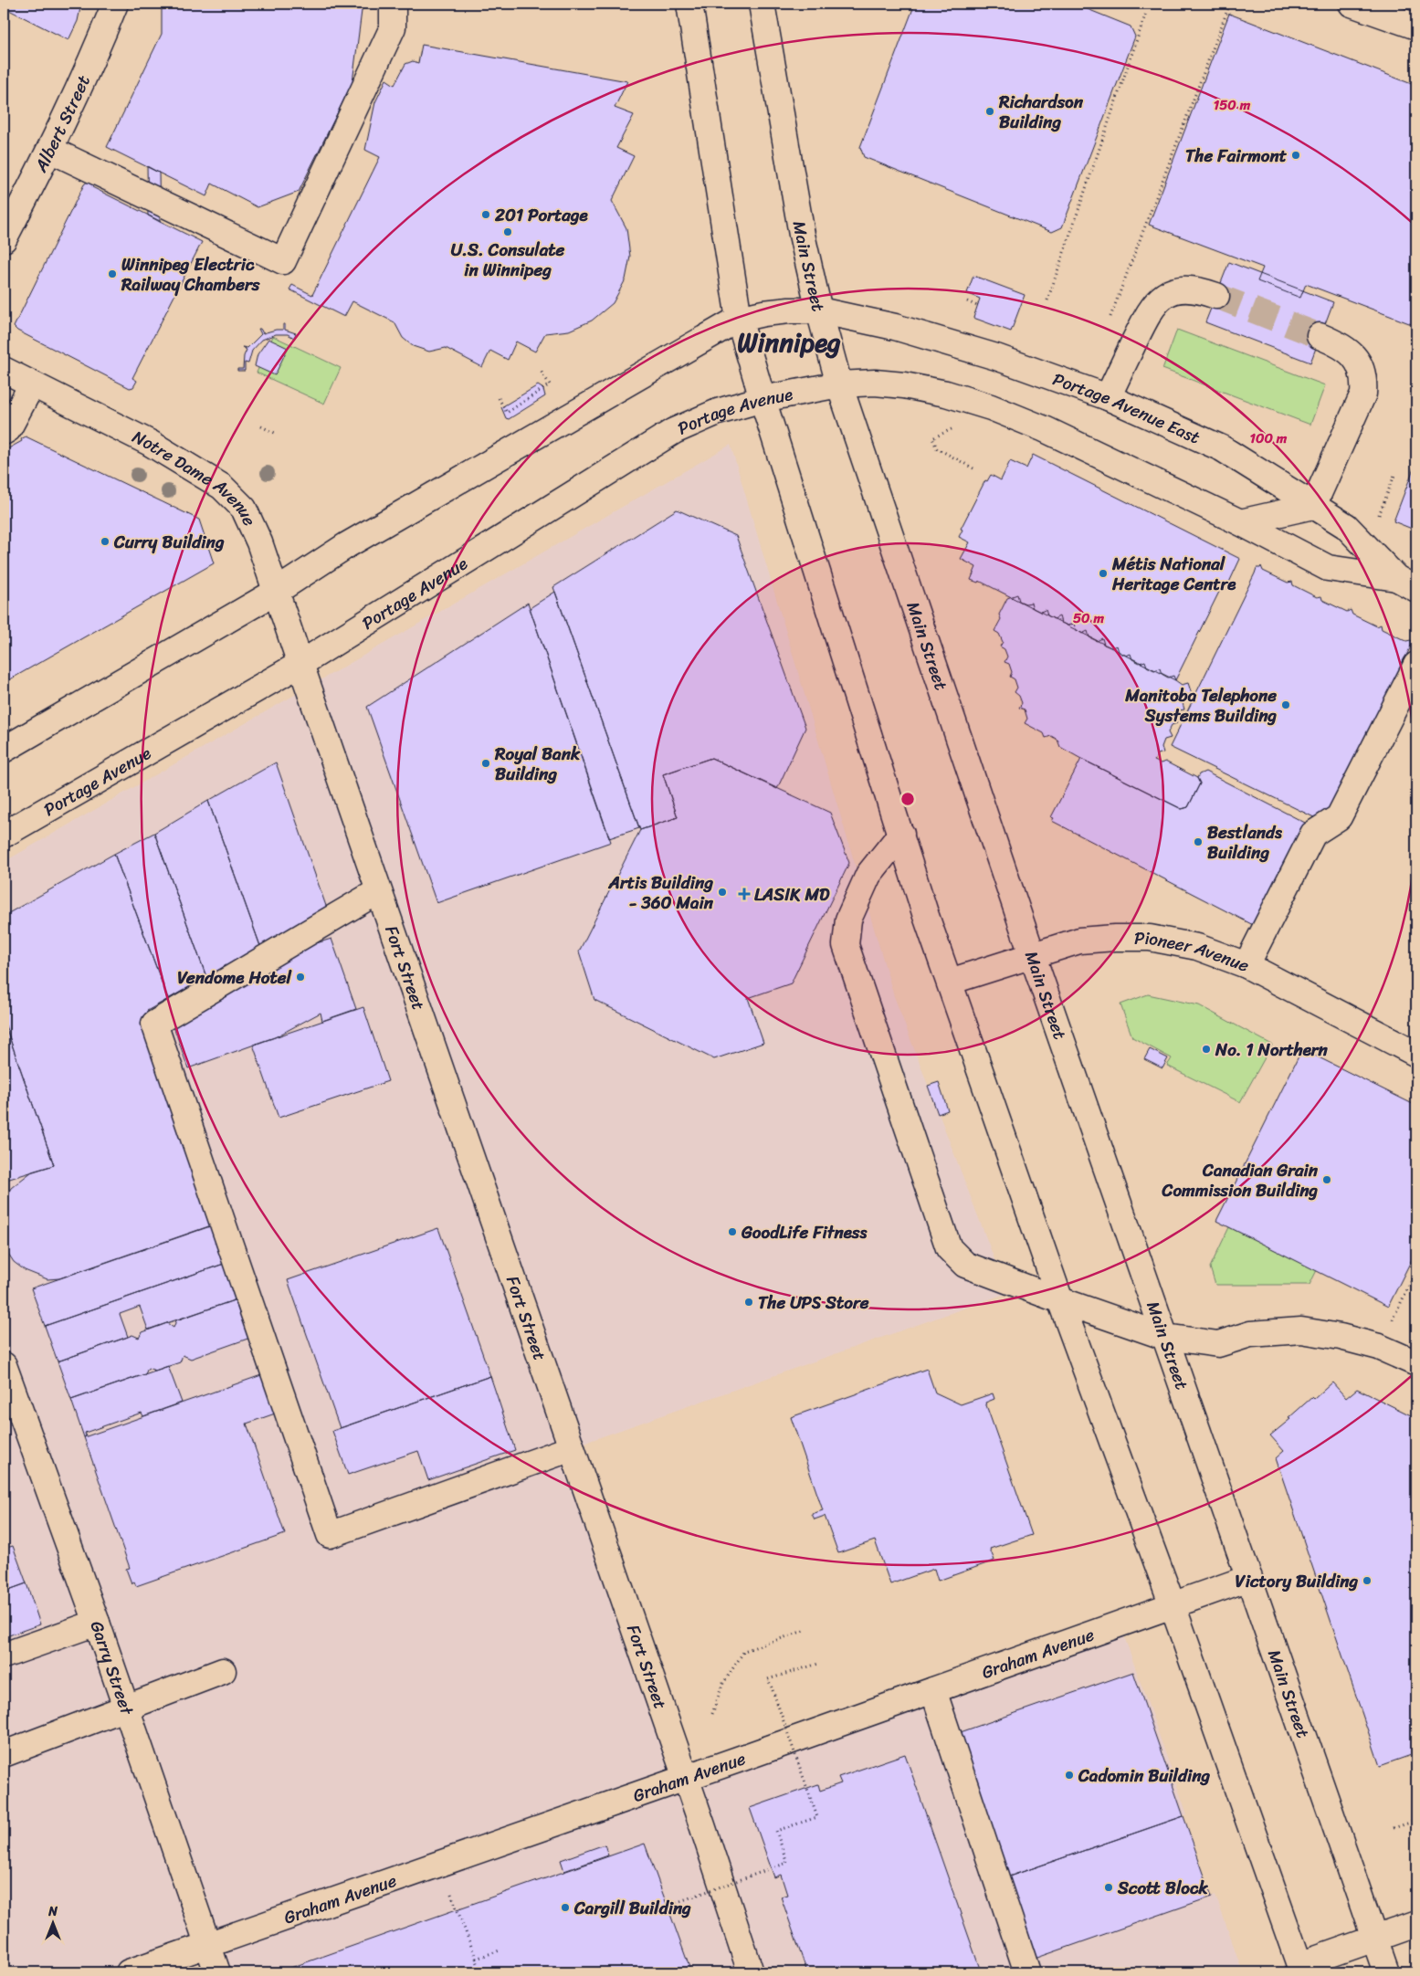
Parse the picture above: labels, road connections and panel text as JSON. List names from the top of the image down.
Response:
{
  "streets": {
    "main road": [
      "Albert Street",
      "Main Street",
      "Portage Avenue East",
      "Portage Avenue",
      "Notre Dame Avenue",
      "Pioneer Avenue",
      "Fort Street",
      "Graham Avenue",
      "Garry Street"
    ]
  },
  "crossings": [
    ["Main Street", "Portage Avenue East"],
    ["Main Street", "Portage Avenue"],
    ["Main Street", "Pioneer Avenue"],
    ["Main Street", "Graham Avenue"],
    ["Portage Avenue East", "Portage Avenue"],
    ["Portage Avenue", "Notre Dame Avenue"],
    ["Portage Avenue", "Fort Street"],
    ["Notre Dame Avenue", "Fort Street"],
    ["Fort Street", "Graham Avenue"],
    ["Graham Avenue", "Garry Street"]
  ],
  "districts": ["Winnipeg"],
  "places": {
    "other": [
      "Richardson Building",
      "The Fairmont",
      "201 Portage",
      "U.S. Consulate in Winnipeg",
      "Winnipeg Electric Railway Chambers",
      "Curry Building",
      "Métis National Heritage Centre",
      "Manitoba Telephone Systems Building",
      "Royal Bank Building",
      "Bestlands Building",
      "Artis Building - 360 Main",
      "Vendome Hotel",
      "No. 1 Northern",
      "Canadian Grain Commission Building",
      "GoodLife Fitness",
      "The UPS Store",
      "Victory Building",
      "Cadomin Building",
      "Scott Block",
      "Cargill Building"
    ],
    "health": ["LASIK MD"]
  },
  "north": "top",
  "rings": ["150 m", "100 m", "50 m"]
}
